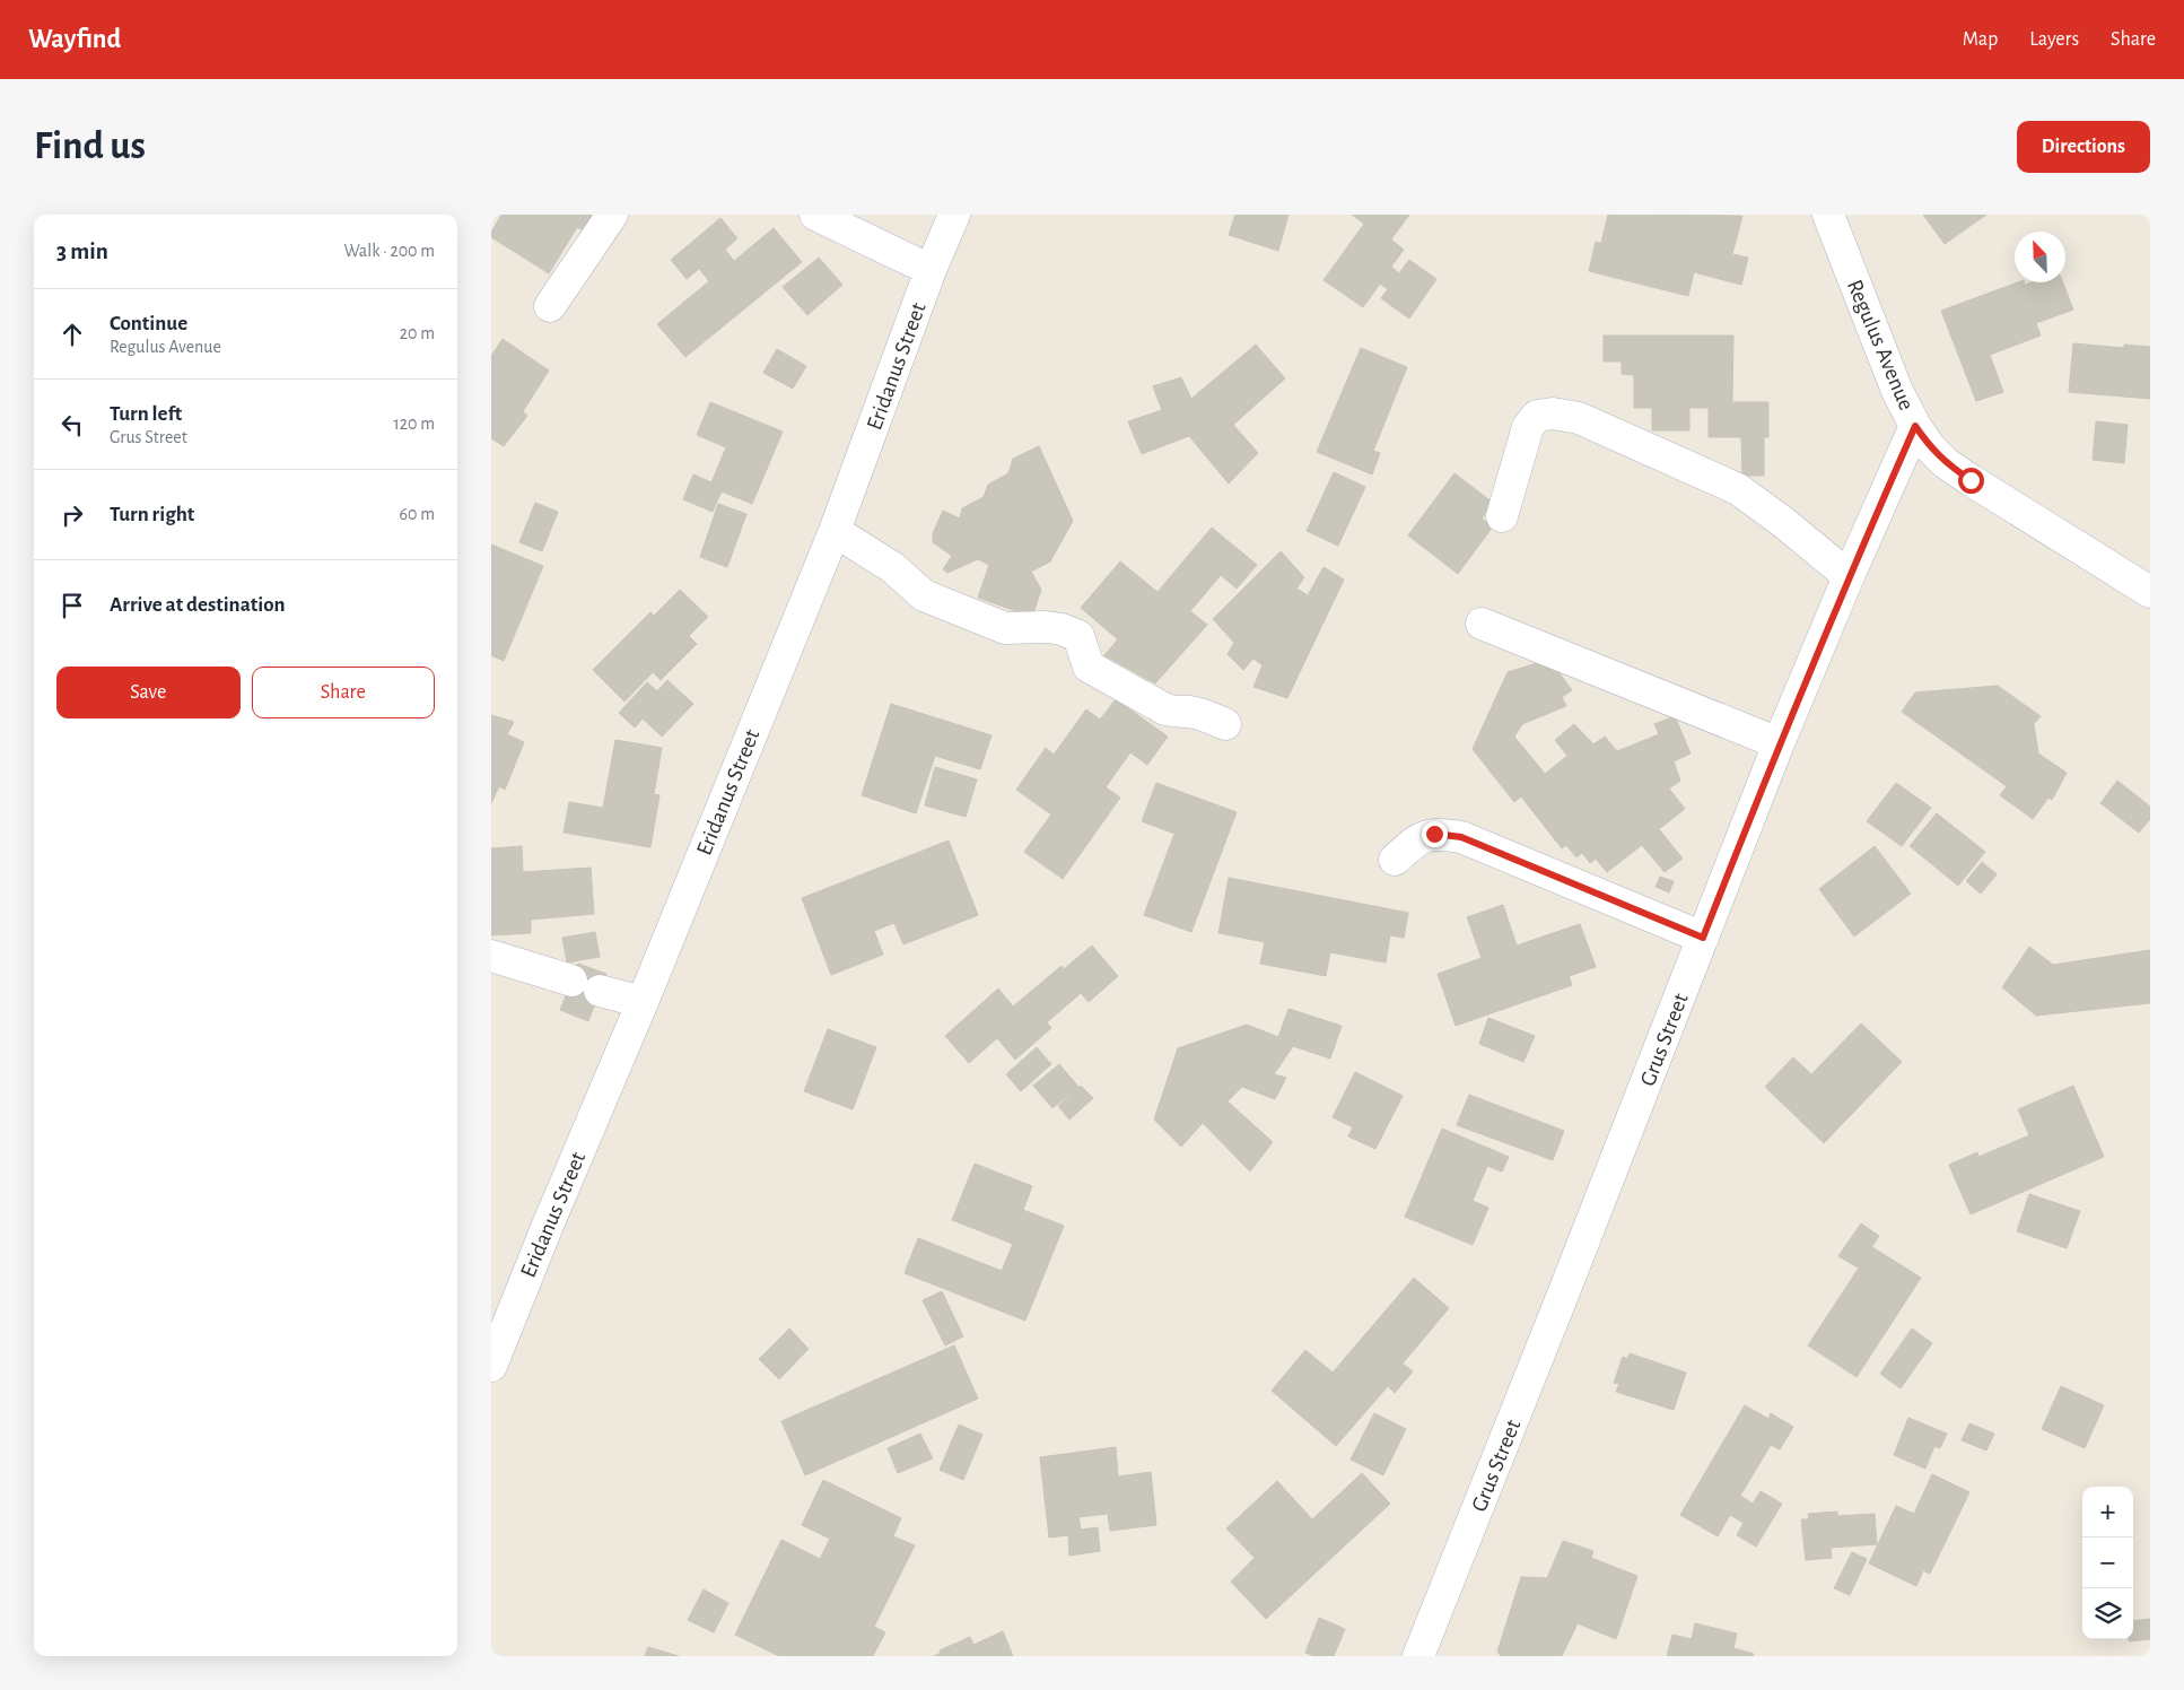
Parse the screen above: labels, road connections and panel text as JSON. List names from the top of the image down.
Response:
{
  "streets": {
    "street": ["Regulus Avenue", "Eridanus Street", "Grus Street"]
  },
  "crossings": [
    ["Regulus Avenue", "Grus Street"]
  ],
  "north": "top left",
  "page": {
    "header": "Wayfind",
    "nav": ["Map", "Layers", "Share"],
    "buttons": [
      "Directions",
      ["Save", "Share"]
    ],
    "title": "Find us",
    "heading": ["3 min", "Walk · 200 m"],
    "list": [
      ["Continue", "Regulus Avenue", "20 m"],
      ["Turn left", "Grus Street", "120 m"],
      ["Turn right", "60 m"],
      "Arrive at destination"
    ],
    "map_buttons": ["+", "−"]
  }
}
